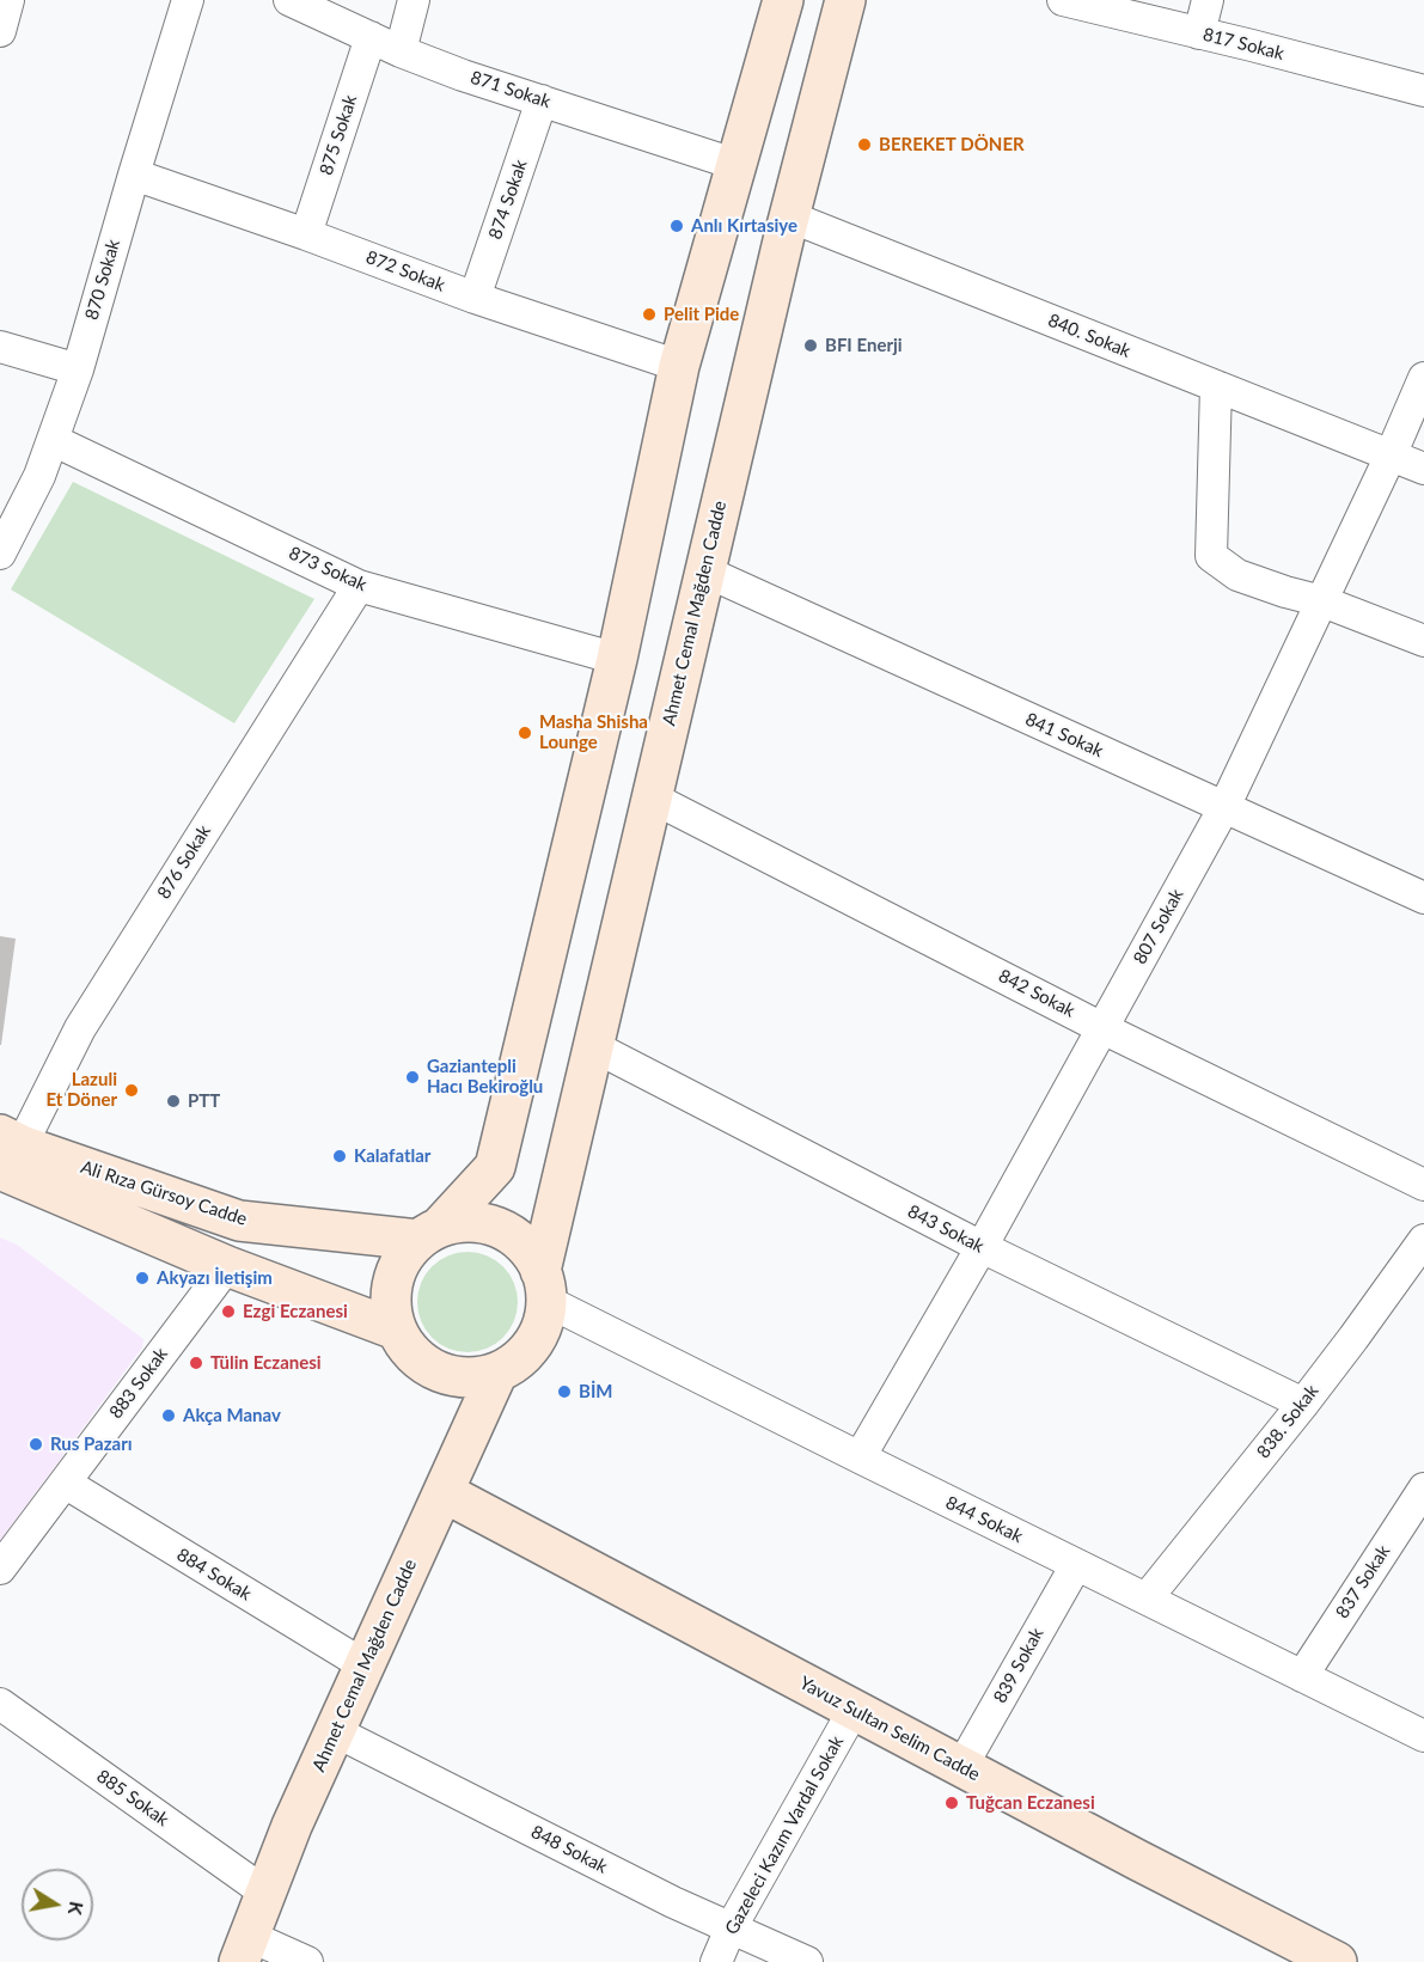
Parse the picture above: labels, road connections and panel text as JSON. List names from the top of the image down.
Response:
{
  "streets": {
    "main road": ["Ahmet Cemal Mağden Cadde", "Ali Rıza Gürsoy Cadde", "Yavuz Sultan Selim Cadde"],
    "street": [
      "817 Sokak",
      "871 Sokak",
      "875 Sokak",
      "874 Sokak",
      "872 Sokak",
      "870 Sokak",
      "840. Sokak",
      "873 Sokak",
      "841 Sokak",
      "876 Sokak",
      "807 Sokak",
      "842 Sokak",
      "843 Sokak",
      "883 Sokak",
      "838. Sokak",
      "844 Sokak",
      "884 Sokak",
      "837 Sokak",
      "839 Sokak",
      "885 Sokak",
      "Gazeleci Kazım Vardal Sokak",
      "848 Sokak"
    ]
  },
  "crossings": [
    ["871 Sokak", "875 Sokak"],
    ["871 Sokak", "874 Sokak"],
    ["875 Sokak", "872 Sokak"],
    ["874 Sokak", "872 Sokak"],
    ["872 Sokak", "870 Sokak"],
    ["870 Sokak", "873 Sokak"],
    ["840. Sokak", "Ahmet Cemal Mağden Cadde"],
    ["840. Sokak", "807 Sokak"],
    ["873 Sokak", "876 Sokak"],
    ["Ahmet Cemal Mağden Cadde", "841 Sokak"],
    ["Ahmet Cemal Mağden Cadde", "842 Sokak"],
    ["Ahmet Cemal Mağden Cadde", "Ali Rıza Gürsoy Cadde"],
    ["Ahmet Cemal Mağden Cadde", "843 Sokak"],
    ["Ahmet Cemal Mağden Cadde", "844 Sokak"],
    ["Ahmet Cemal Mağden Cadde", "884 Sokak"],
    ["Ahmet Cemal Mağden Cadde", "Yavuz Sultan Selim Cadde"],
    ["Ahmet Cemal Mağden Cadde", "885 Sokak"],
    ["Ahmet Cemal Mağden Cadde", "848 Sokak"],
    ["841 Sokak", "807 Sokak"],
    ["876 Sokak", "Ali Rıza Gürsoy Cadde"],
    ["807 Sokak", "842 Sokak"],
    ["807 Sokak", "843 Sokak"],
    ["807 Sokak", "844 Sokak"],
    ["Ali Rıza Gürsoy Cadde", "883 Sokak"],
    ["Ali Rıza Gürsoy Cadde", "844 Sokak"],
    ["843 Sokak", "838. Sokak"],
    ["883 Sokak", "884 Sokak"],
    ["838. Sokak", "844 Sokak"],
    ["844 Sokak", "837 Sokak"],
    ["844 Sokak", "839 Sokak"],
    ["839 Sokak", "Yavuz Sultan Selim Cadde"],
    ["Yavuz Sultan Selim Cadde", "Gazeleci Kazım Vardal Sokak"],
    ["Gazeleci Kazım Vardal Sokak", "848 Sokak"]
  ],
  "places": [
    "BEREKET DÖNER",
    "Anlı Kırtasiye",
    "Pelit Pide",
    "BFI Enerji",
    "Masha Shisha Lounge",
    "Gaziantepli Hacı Bekiroğlu",
    "Lazuli Et Döner",
    "PTT",
    "Kalafatlar",
    "Akyazı İletişim",
    "Ezgi Eczanesi",
    "Tülin Eczanesi",
    "BİM",
    "Akça Manav",
    "Rus Pazarı",
    "Tuğcan Eczanesi"
  ],
  "north": "right"
}
